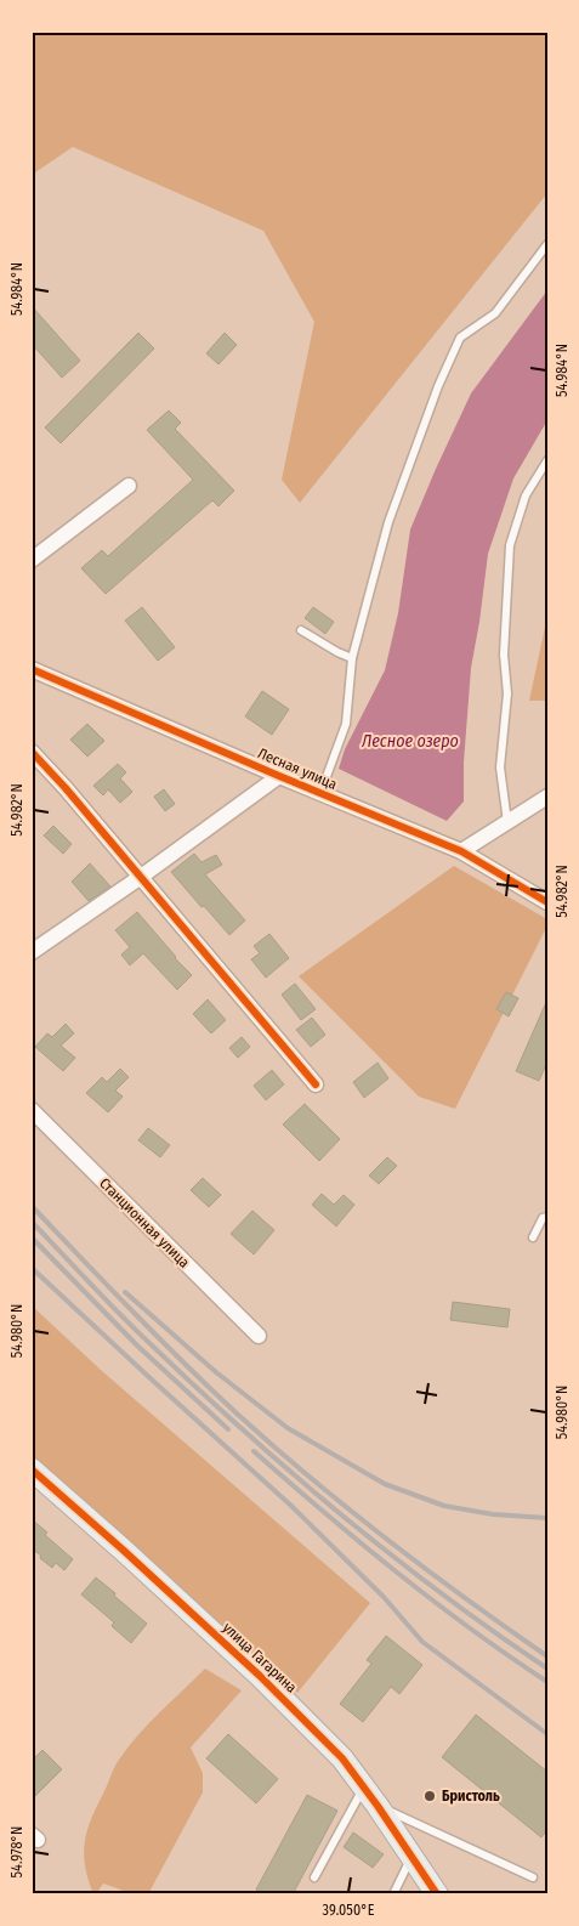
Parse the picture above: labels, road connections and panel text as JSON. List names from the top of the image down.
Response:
{
  "streets": {
    "street": ["Лесная улица", "Станционная улица", "улица Гагарина"]
  },
  "water": ["Лесное озеро"],
  "places": ["Бристоль"],
  "coordinates": [
    "54.984°N",
    "54.982°N",
    "54.980°N",
    "54.978°N",
    "39.050°E"
  ]
}
